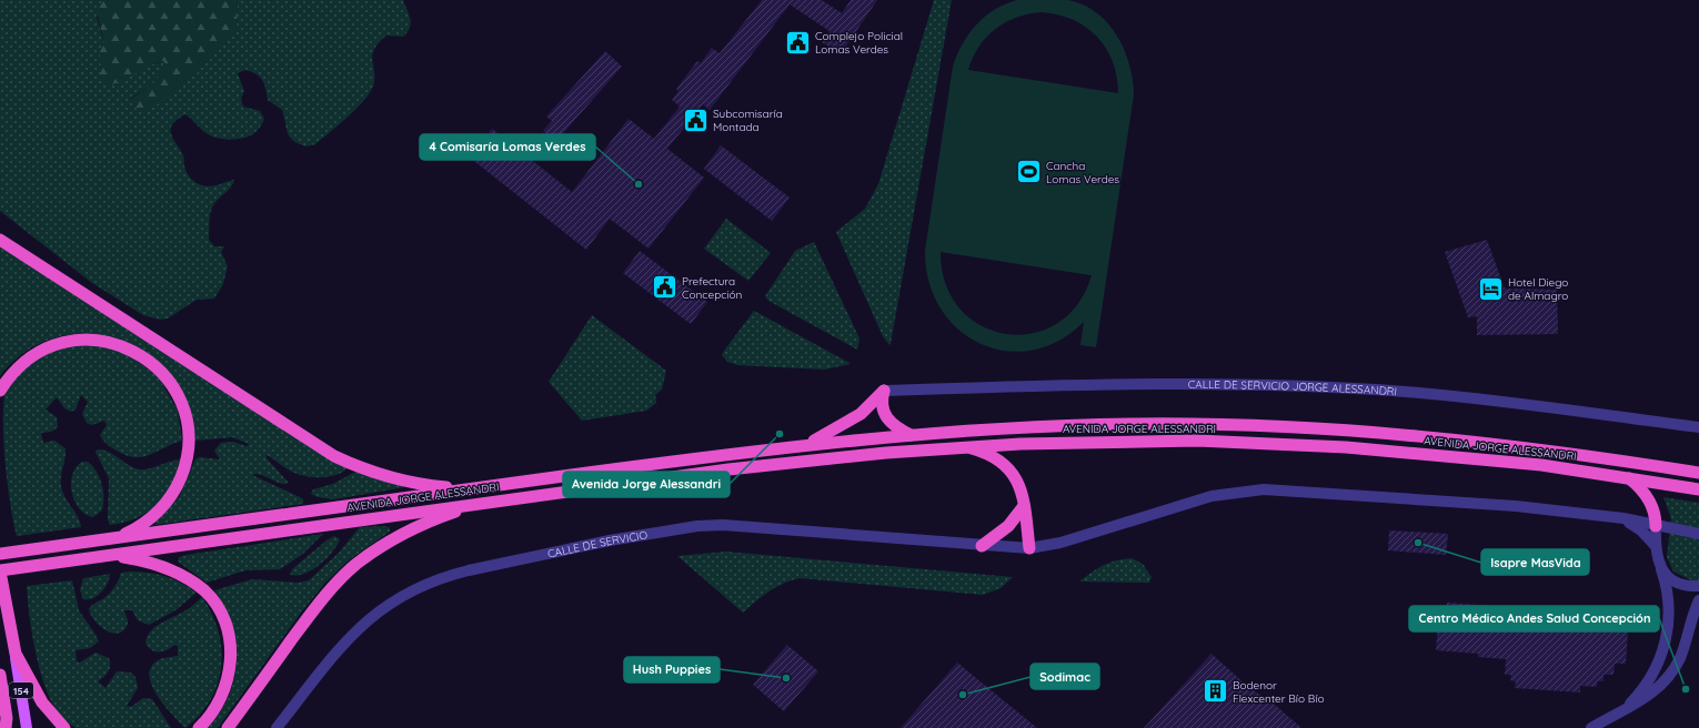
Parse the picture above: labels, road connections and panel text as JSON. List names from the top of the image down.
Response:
{
  "streets": {
    "highway": ["AVENIDA JORGE ALESSANDRI", "154"],
    "street": ["CALLE DE SERVICIO JORGE ALESSANDRI", "CALLE DE SERVICIO"]
  },
  "crossings": [
    ["AVENIDA JORGE ALESSANDRI", "154"]
  ],
  "places": {
    "public building": ["Complejo Policial Lomas Verdes", "Subcomisaría Montada", "Prefectura Concepción"],
    "sports": ["Cancha Lomas Verdes"],
    "other": [
      "4 Comisaría Lomas Verdes",
      "Avenida Jorge Alessandri",
      "Isapre MasVida",
      "Hush Puppies",
      "Centro Médico Andes Salud Concepción",
      "Sodimac"
    ],
    "hotel": ["Hotel Diego de Almagro"],
    "building": ["Bodenor Flexcenter Bío Bío"]
  }
}
